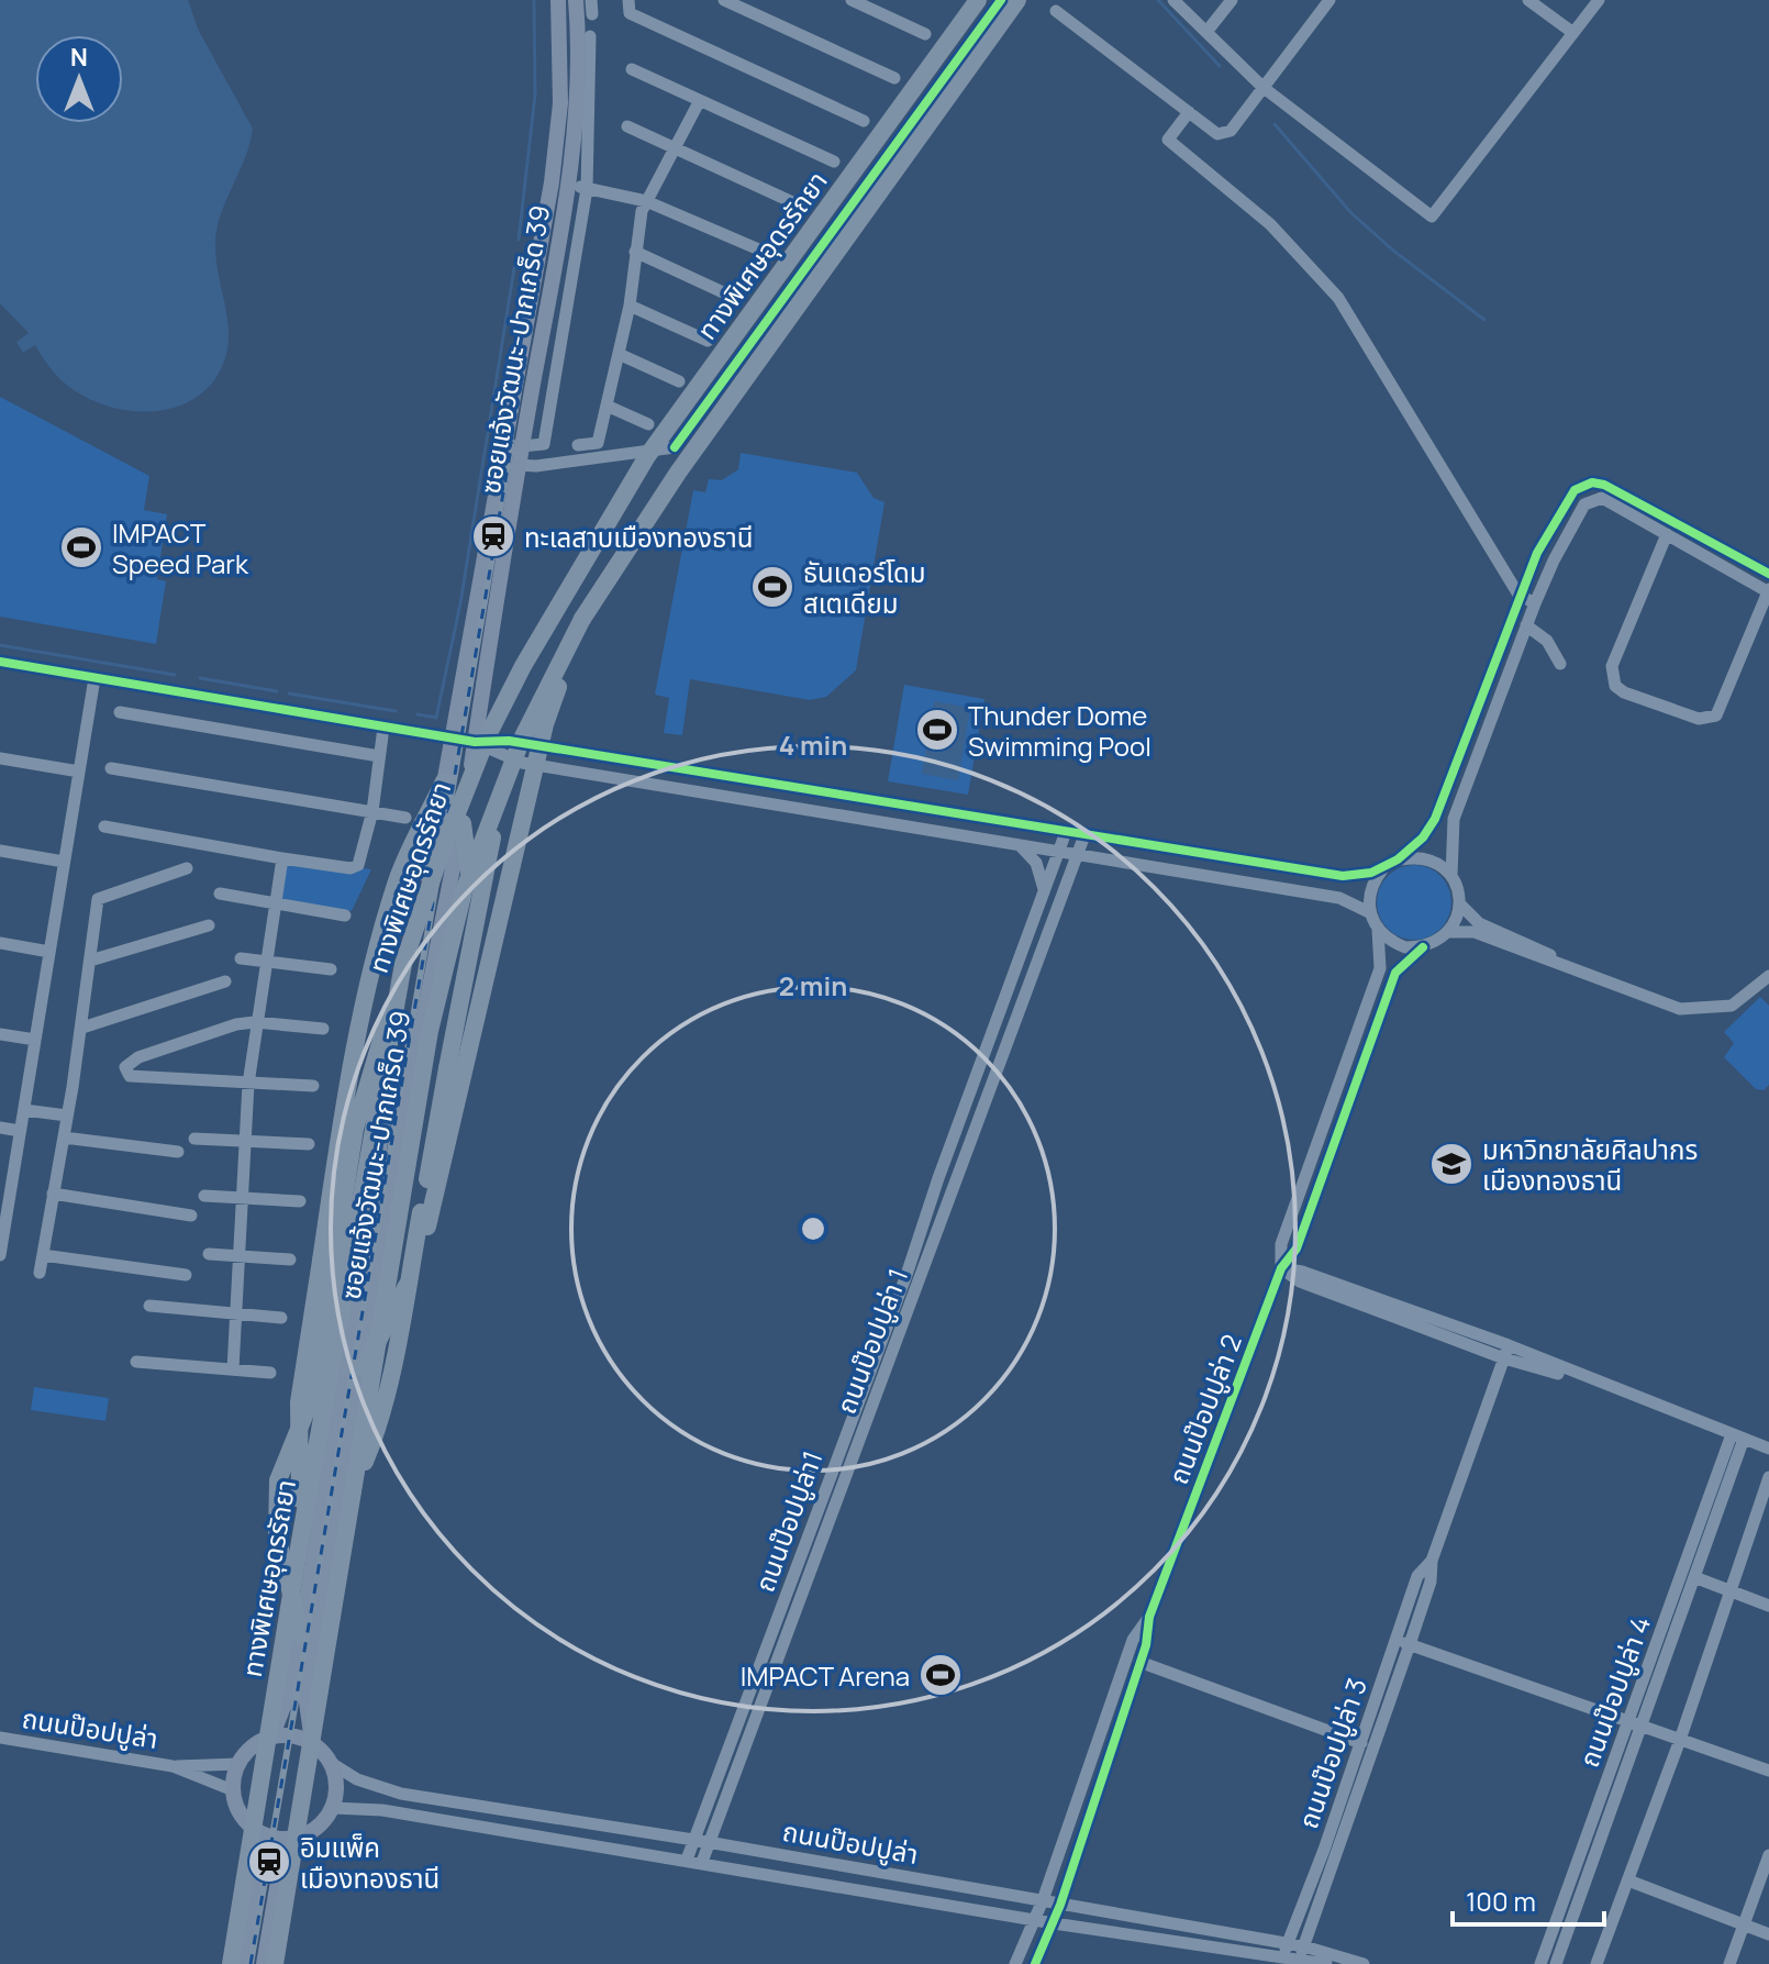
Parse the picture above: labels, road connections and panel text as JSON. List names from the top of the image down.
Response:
{
  "streets": {
    "highway": ["ทางพิเศษอุดรรัถยา"],
    "main road": ["ซอยแจ้งวัฒนะ-ปากเกร็ด 39"],
    "street": [
      "ถนนป๊อปปูล่า 1",
      "ถนนป๊อปปูล่า 2",
      "ถนนป๊อปปูล่า1",
      "ถนนป๊อปปูล่า 4",
      "ถนนป๊อปปูล่า",
      "ถนนป๊อปปูล่า 3"
    ]
  },
  "crossings": [
    ["ซอยแจ้งวัฒนะ-ปากเกร็ด 39", "ถนนป๊อปปูล่า"],
    ["ถนนป๊อปปูล่า 1", "ถนนป๊อปปูล่า"],
    ["ถนนป๊อปปูล่า 2", "ถนนป๊อปปูล่า"],
    ["ถนนป๊อปปูล่า1", "ถนนป๊อปปูล่า"],
    ["ถนนป๊อปปูล่า", "ถนนป๊อปปูล่า 3"]
  ],
  "places": {
    "station": ["ทะเลสาบเมืองทองธานี", "อิมแพ็ค เมืองทองธานี"],
    "sports": [
      "IMPACT Speed Park",
      "ธันเดอร์โดม สเตเดียม",
      "Thunder Dome Swimming Pool",
      "IMPACT Arena"
    ],
    "school or university": ["มหาวิทยาลัยศิลปากร เมืองทองธานี"]
  },
  "scale_bar": "100 m",
  "north": "top",
  "rings": ["4 min", "2 min"]
}
